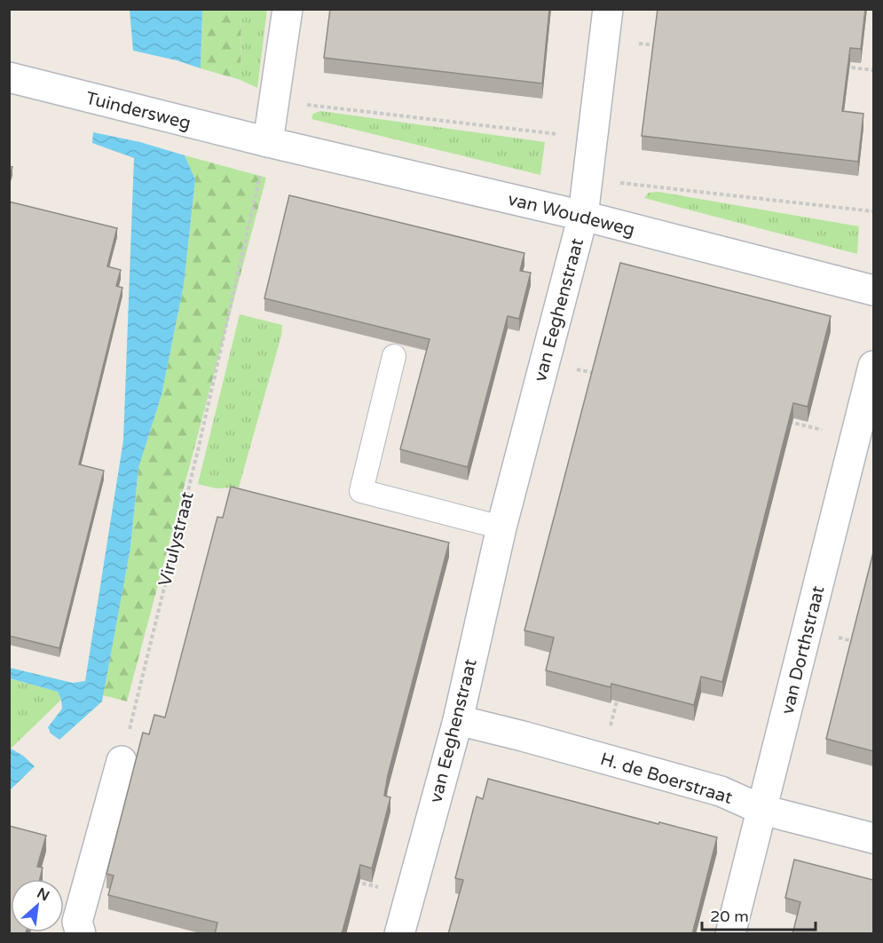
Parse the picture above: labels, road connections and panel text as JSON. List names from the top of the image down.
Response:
{
  "streets": {
    "street": [
      "Tuindersweg",
      "van Woudeweg",
      "van Eeghenstraat",
      "van Dorthstraat",
      "H. de Boerstraat"
    ],
    "path": ["Virulystraat"]
  },
  "crossings": [
    ["Tuindersweg", "van Woudeweg"],
    ["Tuindersweg", "Virulystraat"],
    ["van Woudeweg", "van Eeghenstraat"],
    ["van Woudeweg", "Virulystraat"],
    ["van Eeghenstraat", "H. de Boerstraat"],
    ["van Dorthstraat", "H. de Boerstraat"]
  ],
  "scale_bar": "20 m",
  "north": "top right"
}
